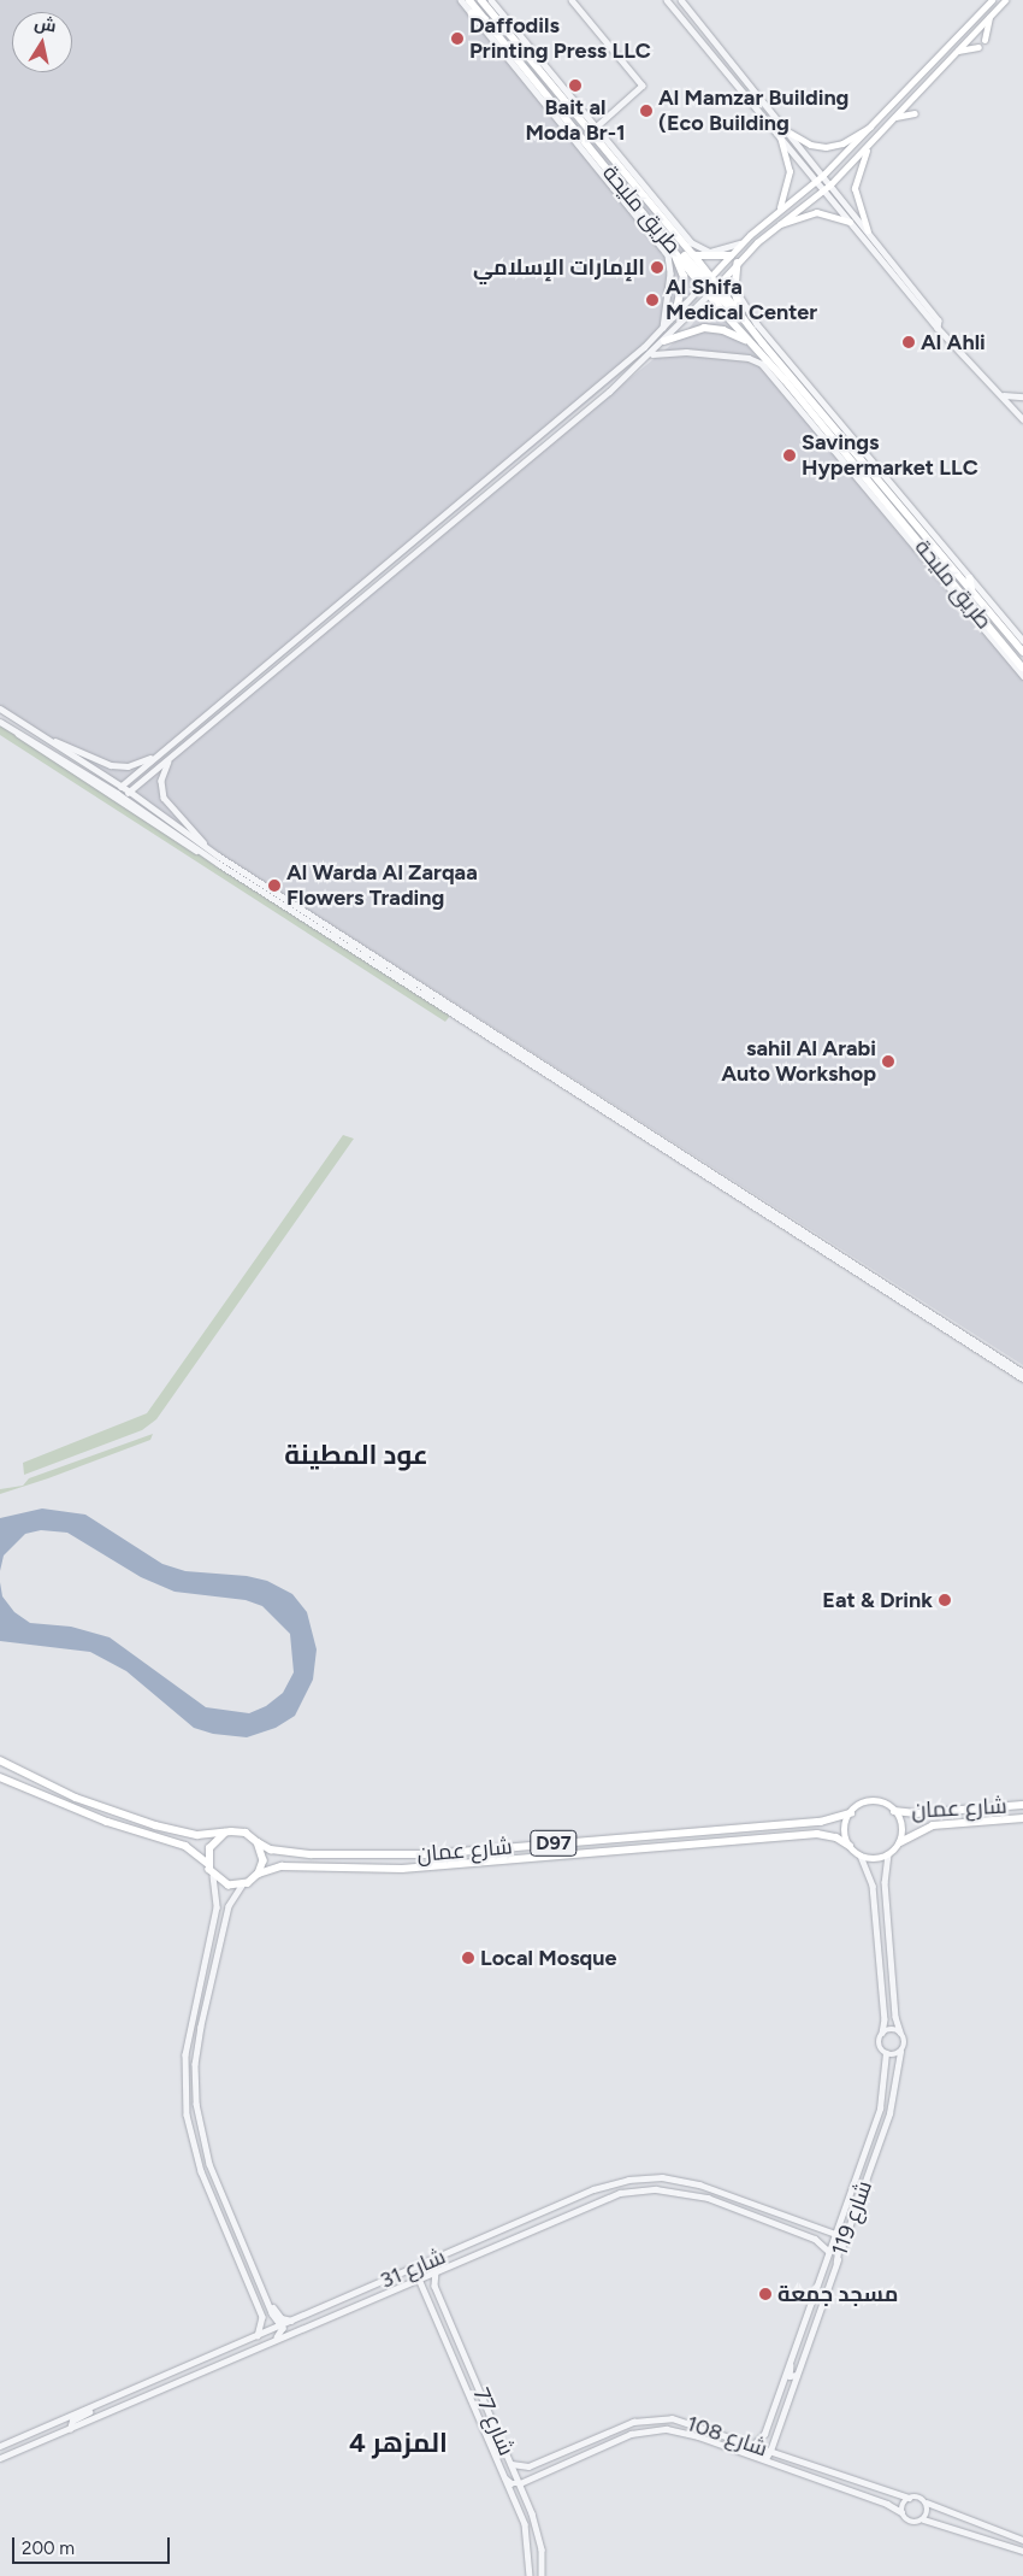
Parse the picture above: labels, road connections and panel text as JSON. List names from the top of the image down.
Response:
{
  "streets": {
    "main road": ["طريق مليحة", "شارع عمان", "D97"],
    "street": [
      "شارع 119",
      "شارع 31",
      "شارع 77",
      "شارع 108"
    ]
  },
  "crossings": [
    ["شارع 119", "شارع 31"],
    ["شارع 119", "شارع 108"],
    ["شارع 31", "شارع 77"],
    ["شارع 77", "شارع 108"]
  ],
  "districts": ["عود المطينة", "المزهر 4"],
  "places": [
    "Daffodils Printing Press LLC",
    "Bait al Moda Br-1",
    "Al Mamzar Building (Eco Building",
    "الإمارات الإسلامي",
    "Al Shifa Medical Center",
    "Al Ahli",
    "Savings Hypermarket LLC",
    "Al Warda Al Zarqaa Flowers Trading",
    "sahil Al Arabi Auto Workshop",
    "Eat & Drink",
    "Local Mosque",
    "مسجد جمعة"
  ],
  "scale_bar": "200 m",
  "north": "top"
}
